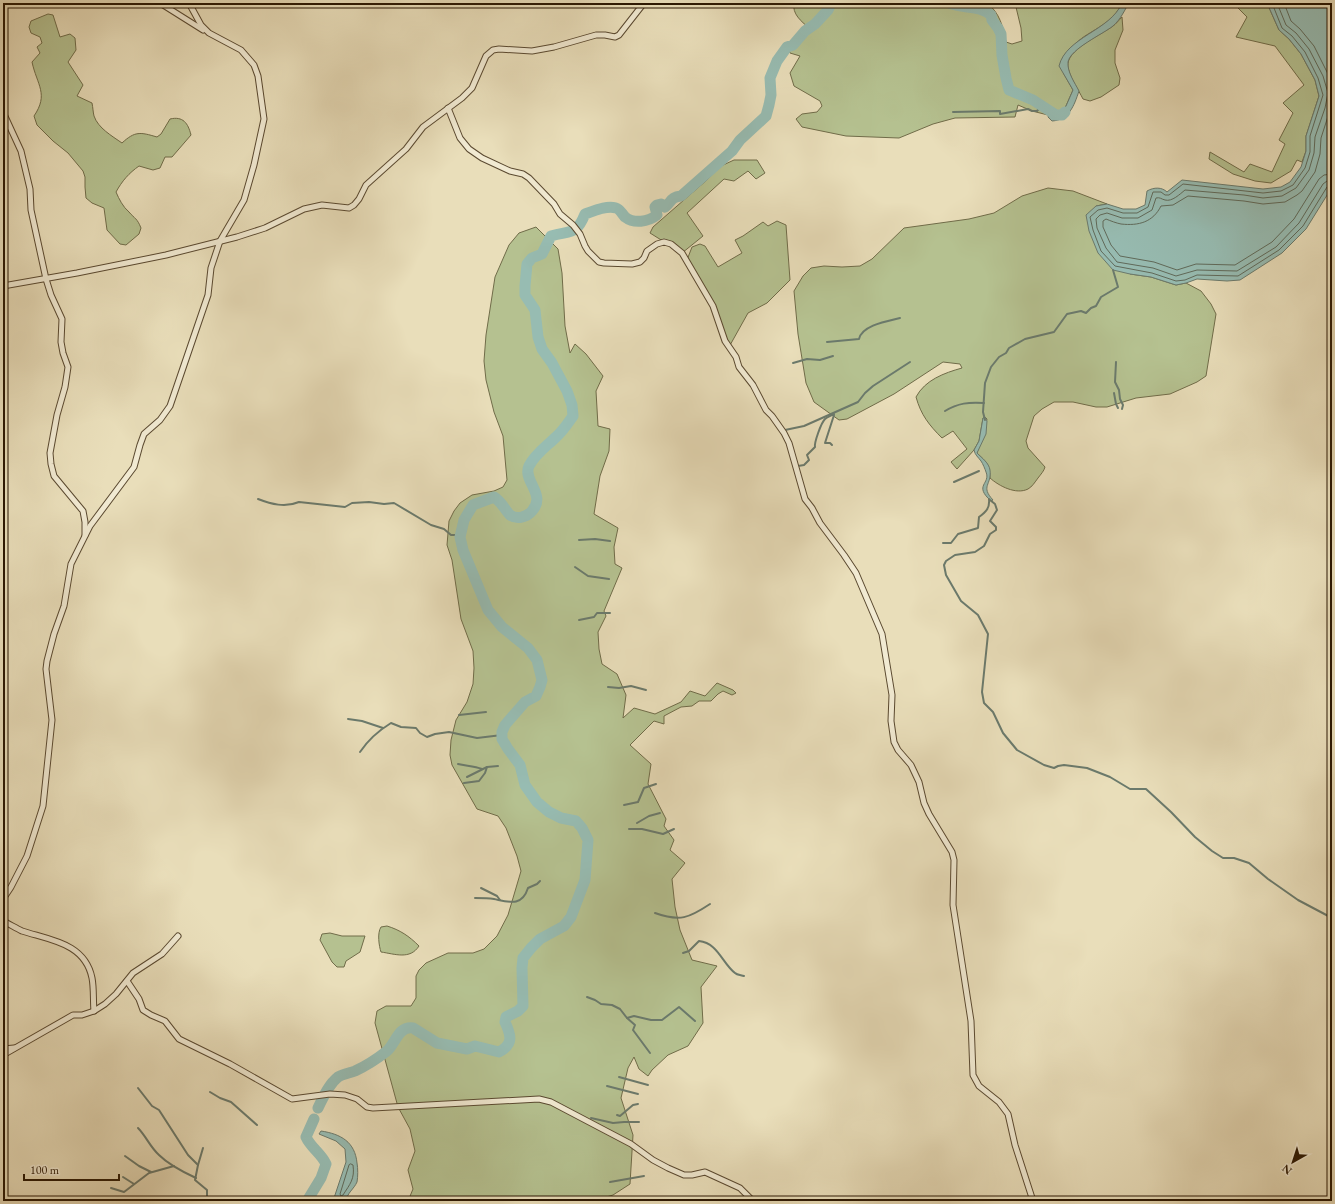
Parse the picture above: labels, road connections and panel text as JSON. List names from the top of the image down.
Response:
{
  "scale_bar": "100 m",
  "north": "bottom left"
}
